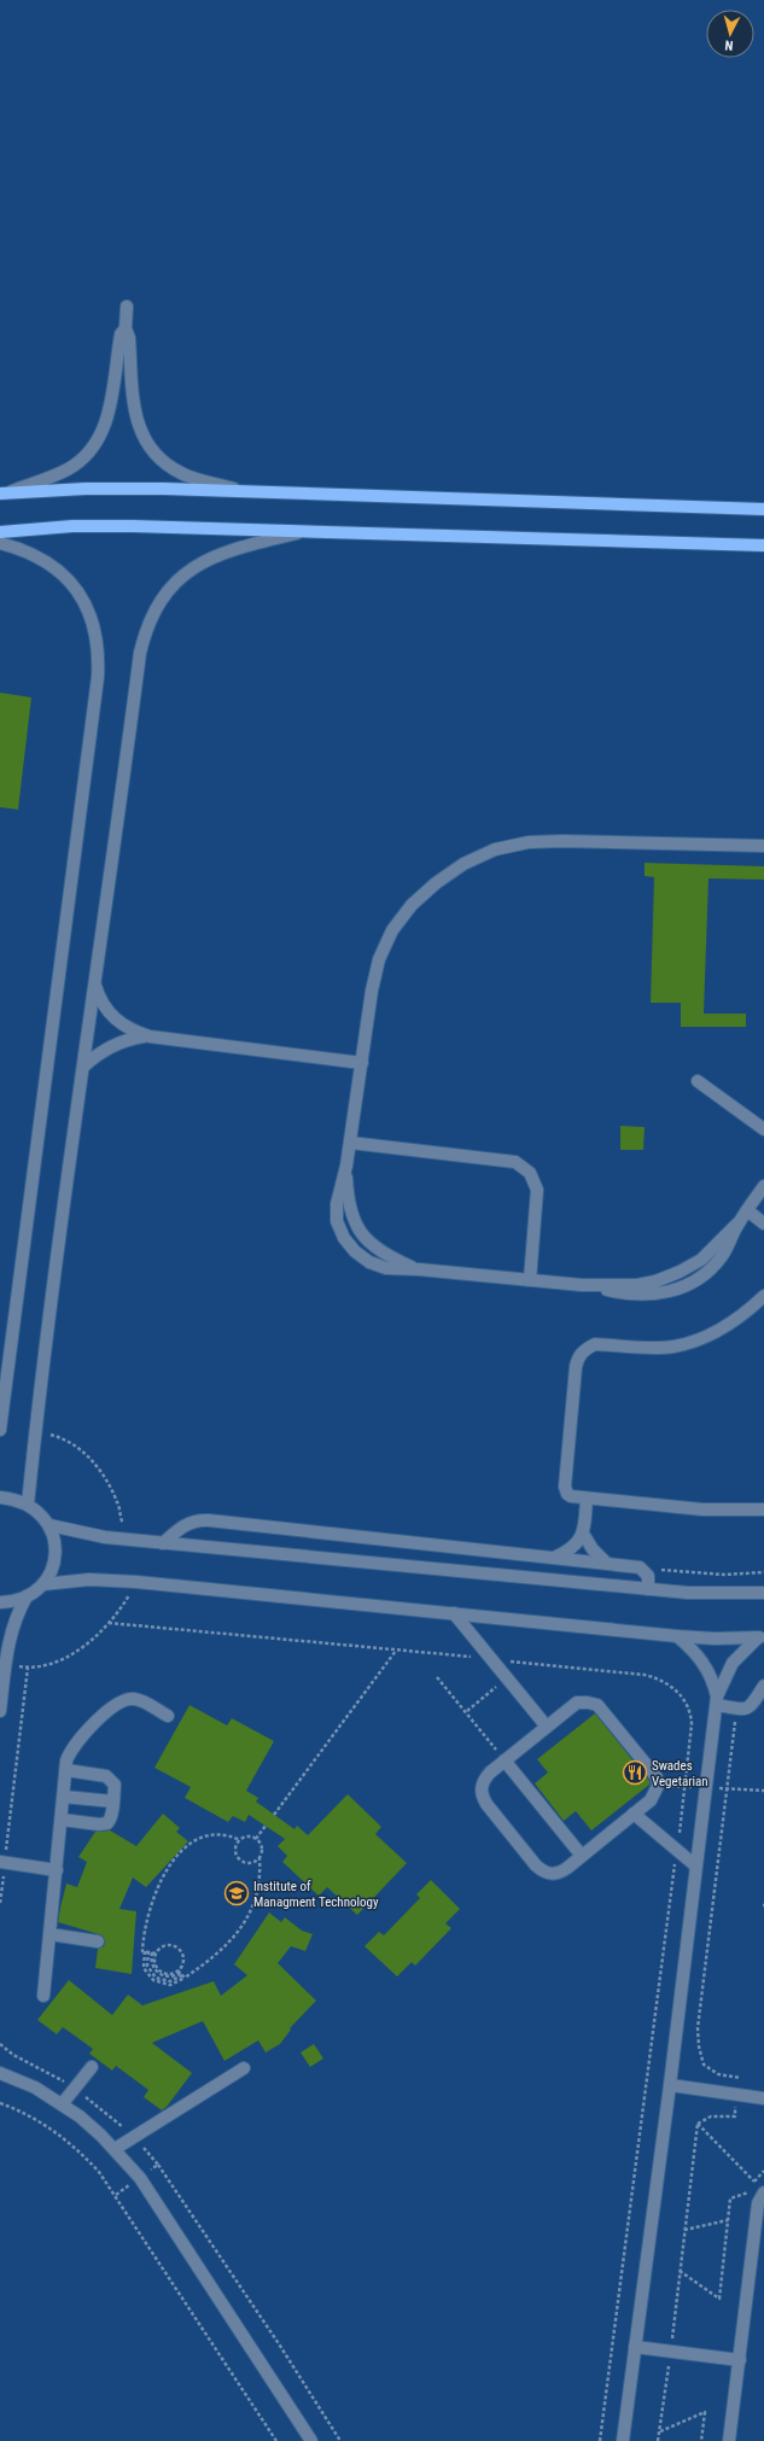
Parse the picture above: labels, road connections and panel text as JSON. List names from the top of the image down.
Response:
{
  "places": {
    "restaurant": ["Swades Vegetarian"],
    "school or university": ["Institute of Managment Technology"]
  },
  "north": "bottom"
}
